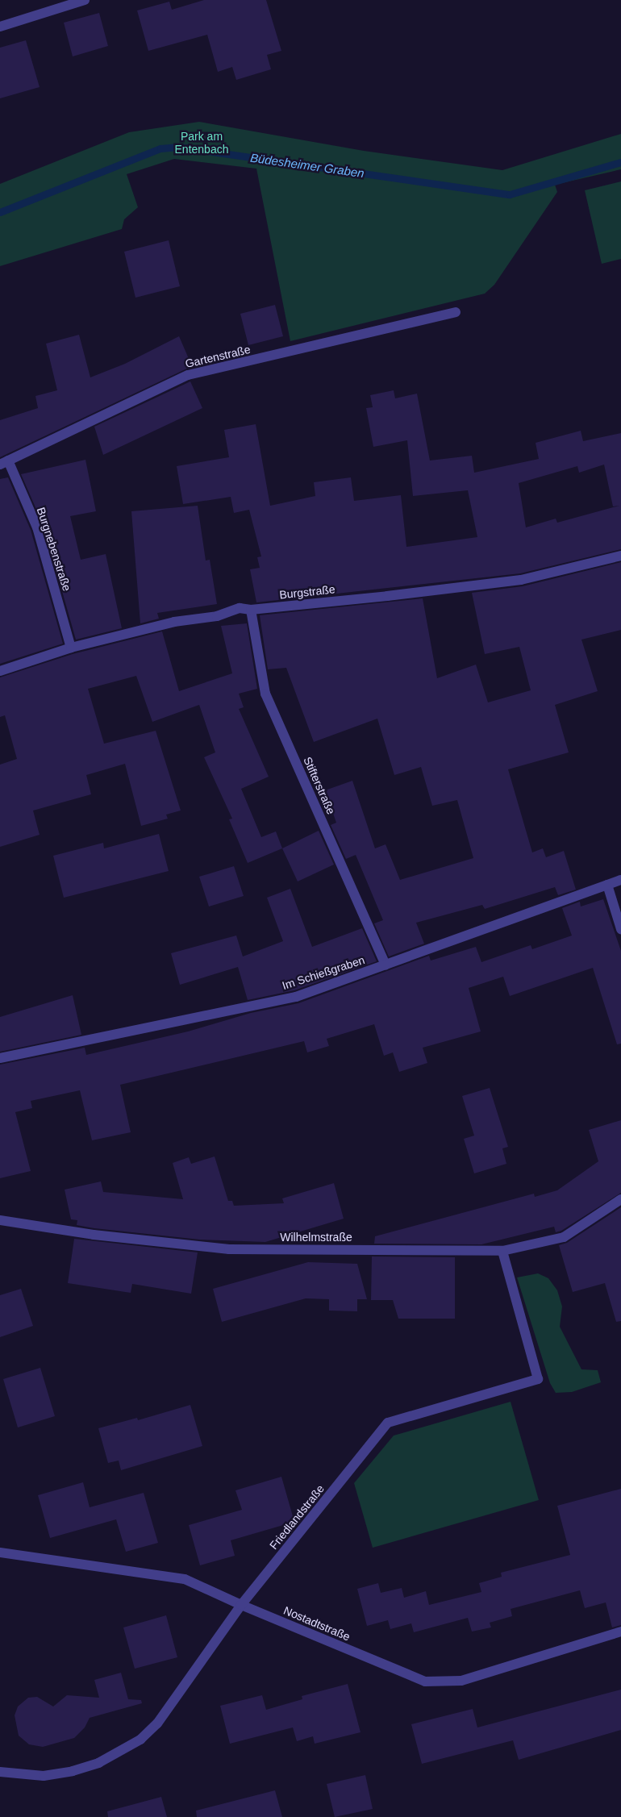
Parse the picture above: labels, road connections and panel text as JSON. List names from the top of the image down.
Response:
{
  "streets": {
    "street": [
      "Gartenstraße",
      "Burgnebenstraße",
      "Burgstraße",
      "Stifterstraße",
      "Im Schießgraben",
      "Wilhelmstraße",
      "Friedlandstraße",
      "Nostadtstraße"
    ]
  },
  "crossings": [
    ["Gartenstraße", "Burgnebenstraße"],
    ["Burgnebenstraße", "Burgstraße"],
    ["Burgstraße", "Stifterstraße"],
    ["Stifterstraße", "Im Schießgraben"],
    ["Wilhelmstraße", "Friedlandstraße"],
    ["Friedlandstraße", "Nostadtstraße"]
  ],
  "water": ["Büdesheimer Graben"],
  "parks": ["Park am Entenbach"]
}
